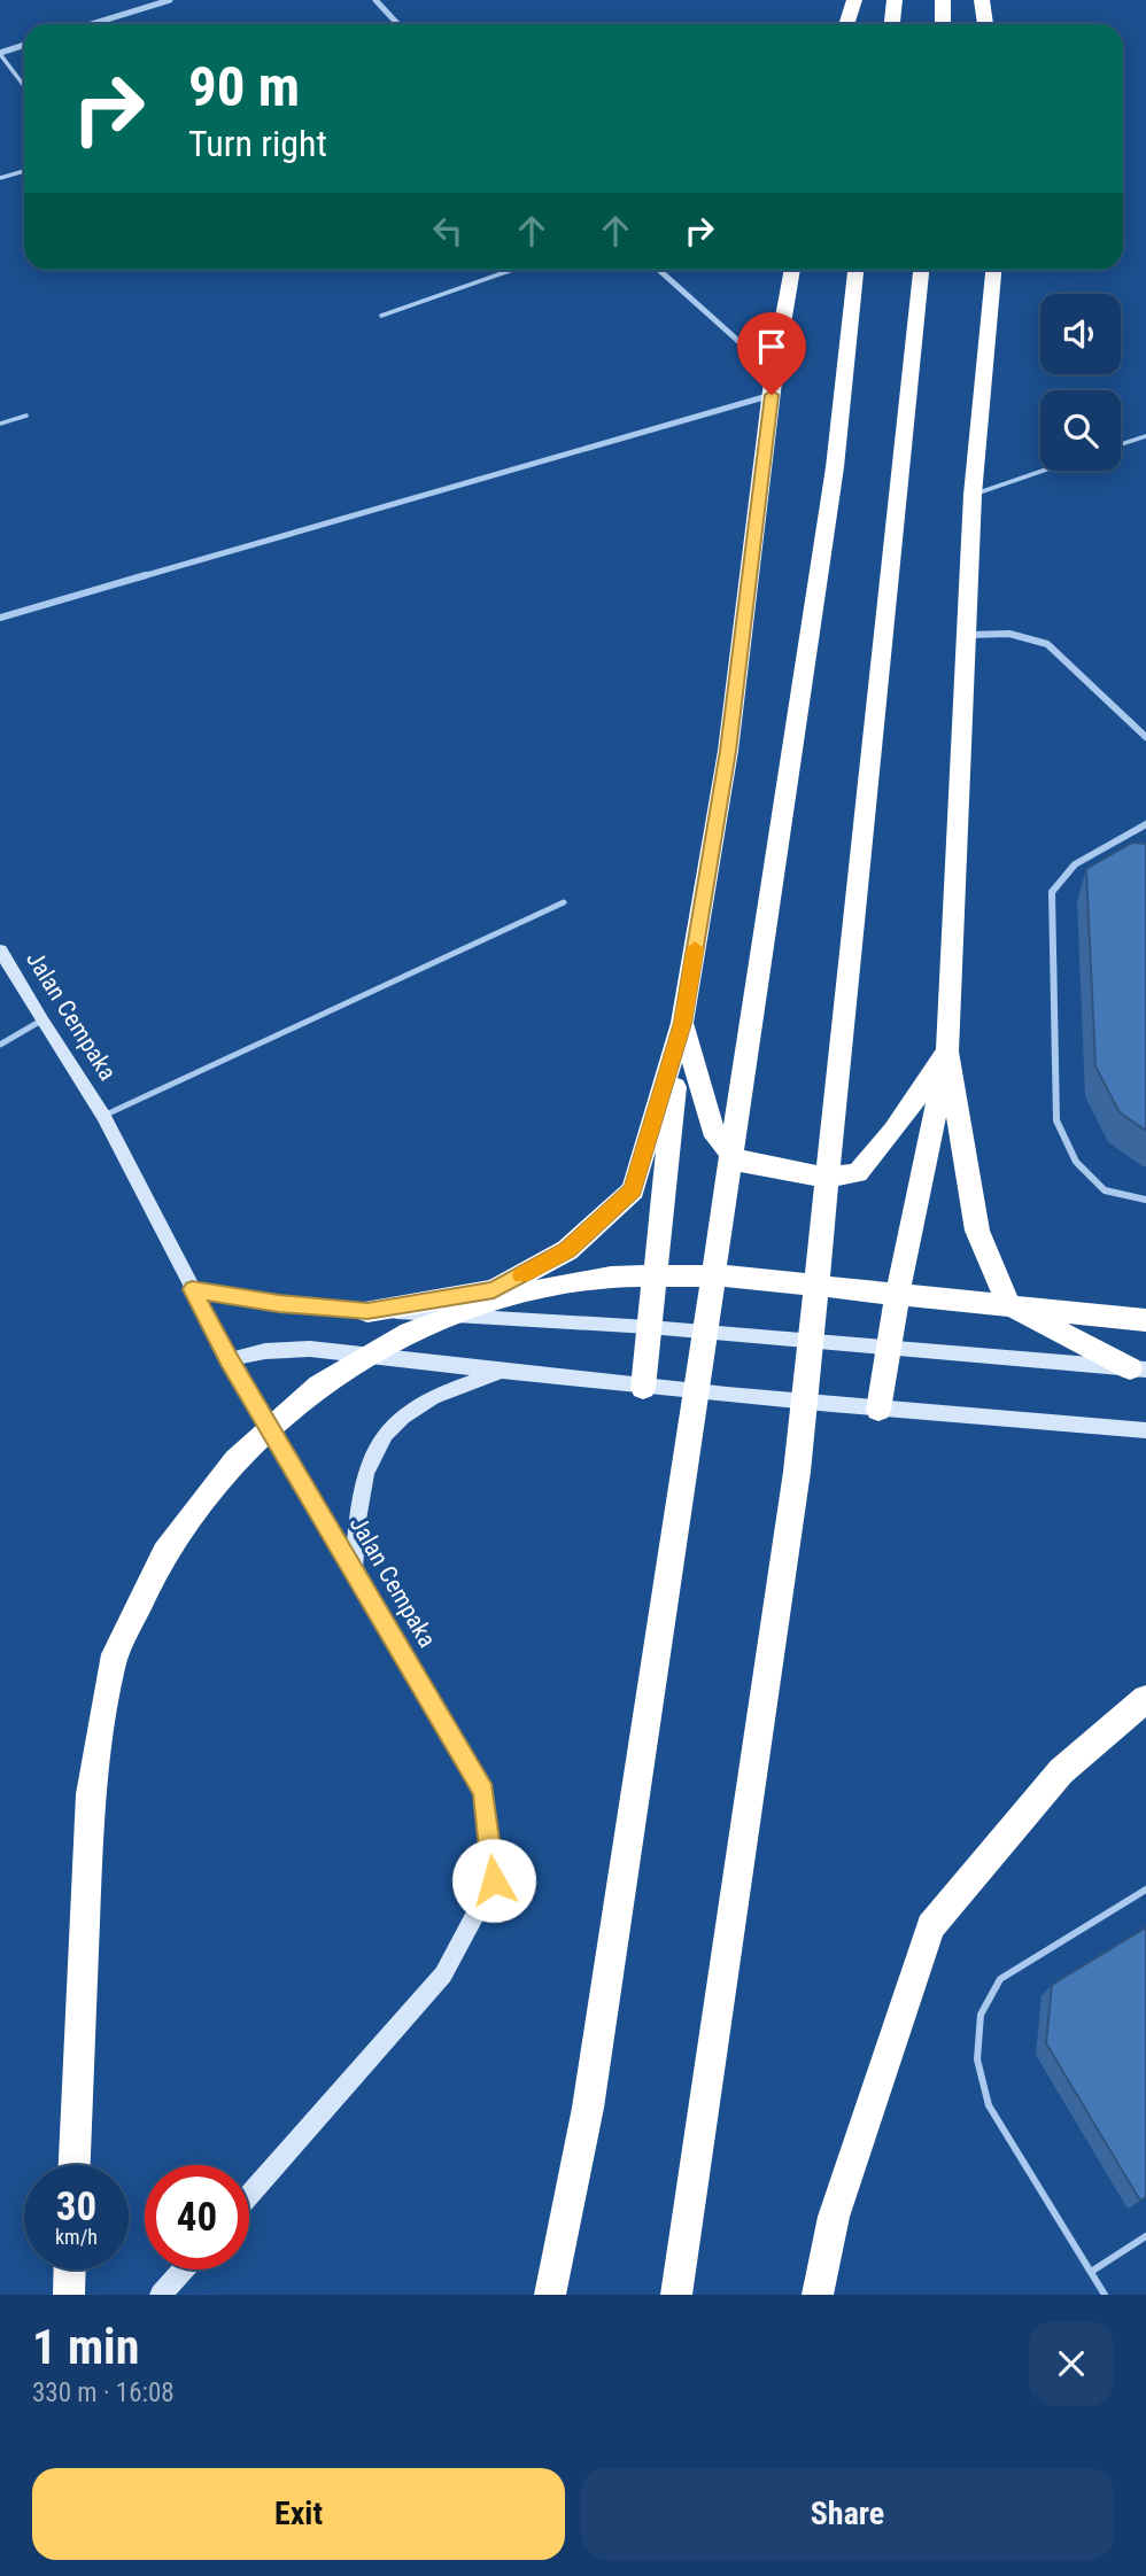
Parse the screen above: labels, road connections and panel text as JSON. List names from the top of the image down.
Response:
{
  "streets": {
    "main road": ["Jalan Cempaka"]
  },
  "page": {
    "turn": ["90 m", "Turn right"],
    "speed": "30 km/h",
    "limit": "40",
    "heading": ["1 min", "330 m · 16:08"],
    "buttons": ["Exit", "Share"]
  }
}
